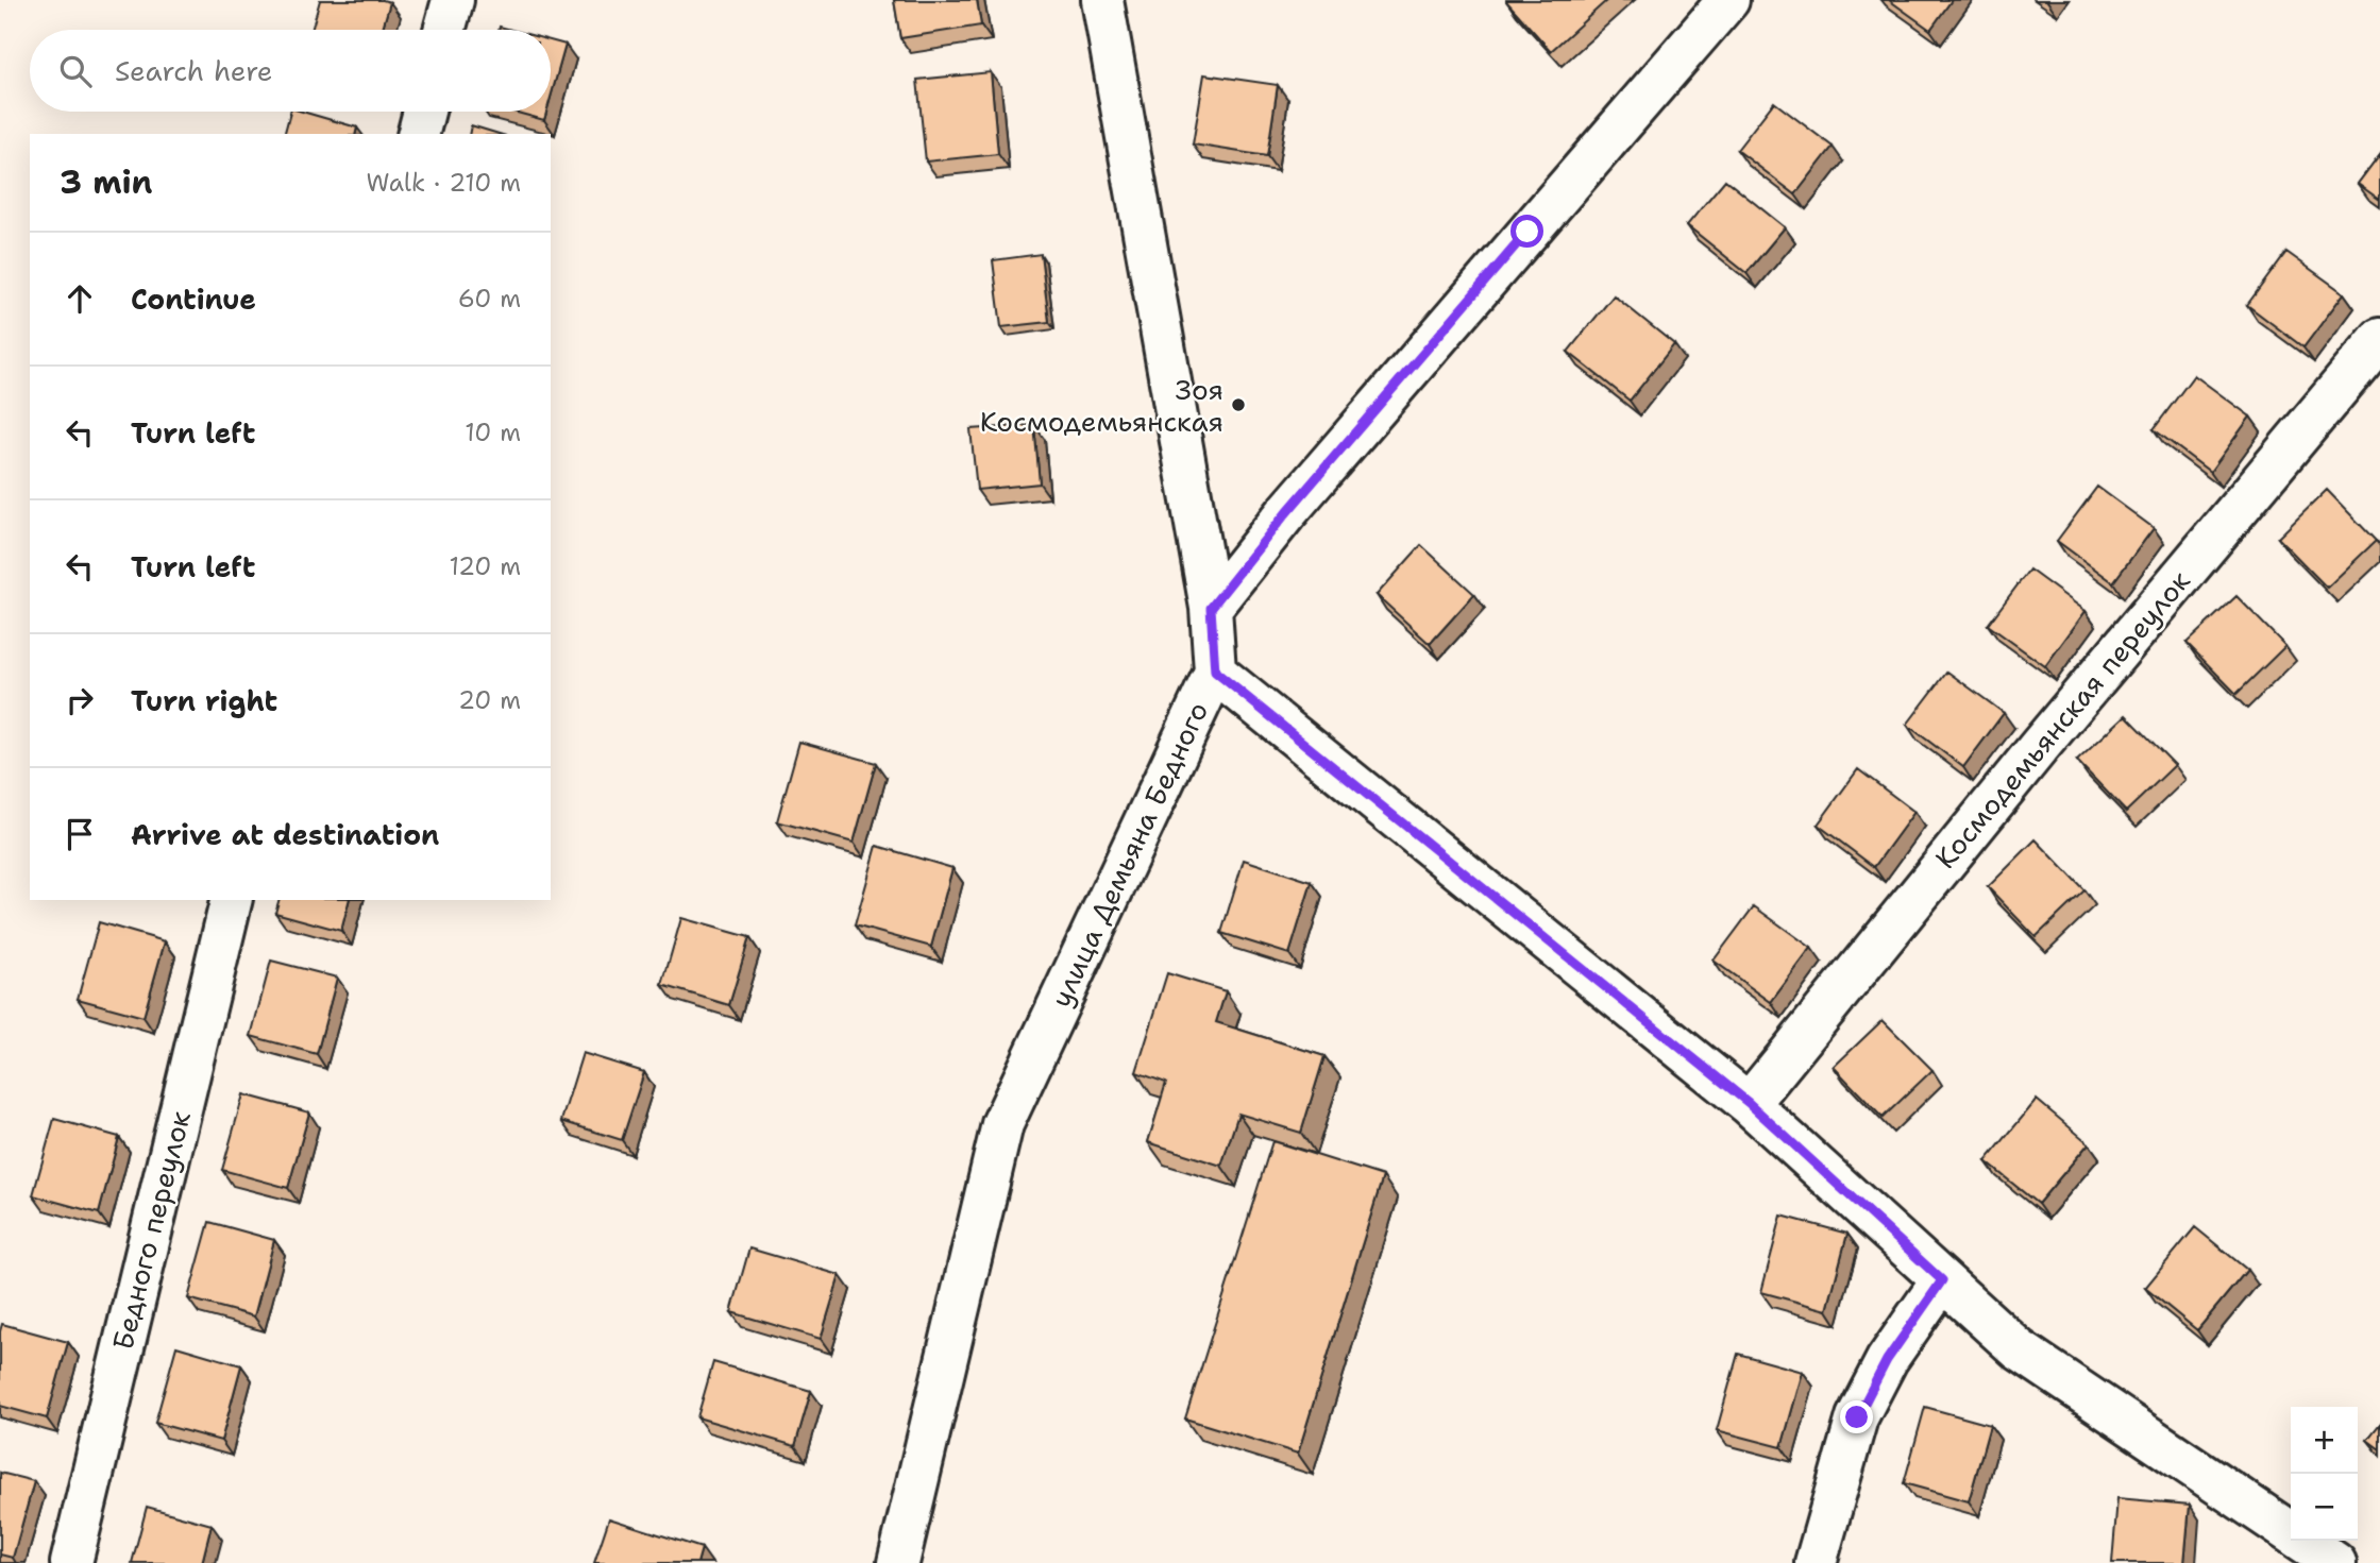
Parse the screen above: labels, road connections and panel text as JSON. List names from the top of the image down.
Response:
{
  "streets": {
    "street": ["Космодемьянская переулок", "улица Демьяна Бедного", "Бедного переулок"]
  },
  "places": ["Зоя Космодемьянская"],
  "page": {
    "search": "Search here",
    "heading": ["3 min", "Walk · 210 m"],
    "list": [
      ["Continue", "60 m"],
      ["Turn left", "10 m"],
      ["Turn left", "120 m"],
      ["Turn right", "20 m"],
      "Arrive at destination"
    ],
    "map_buttons": ["+", "−"]
  }
}
